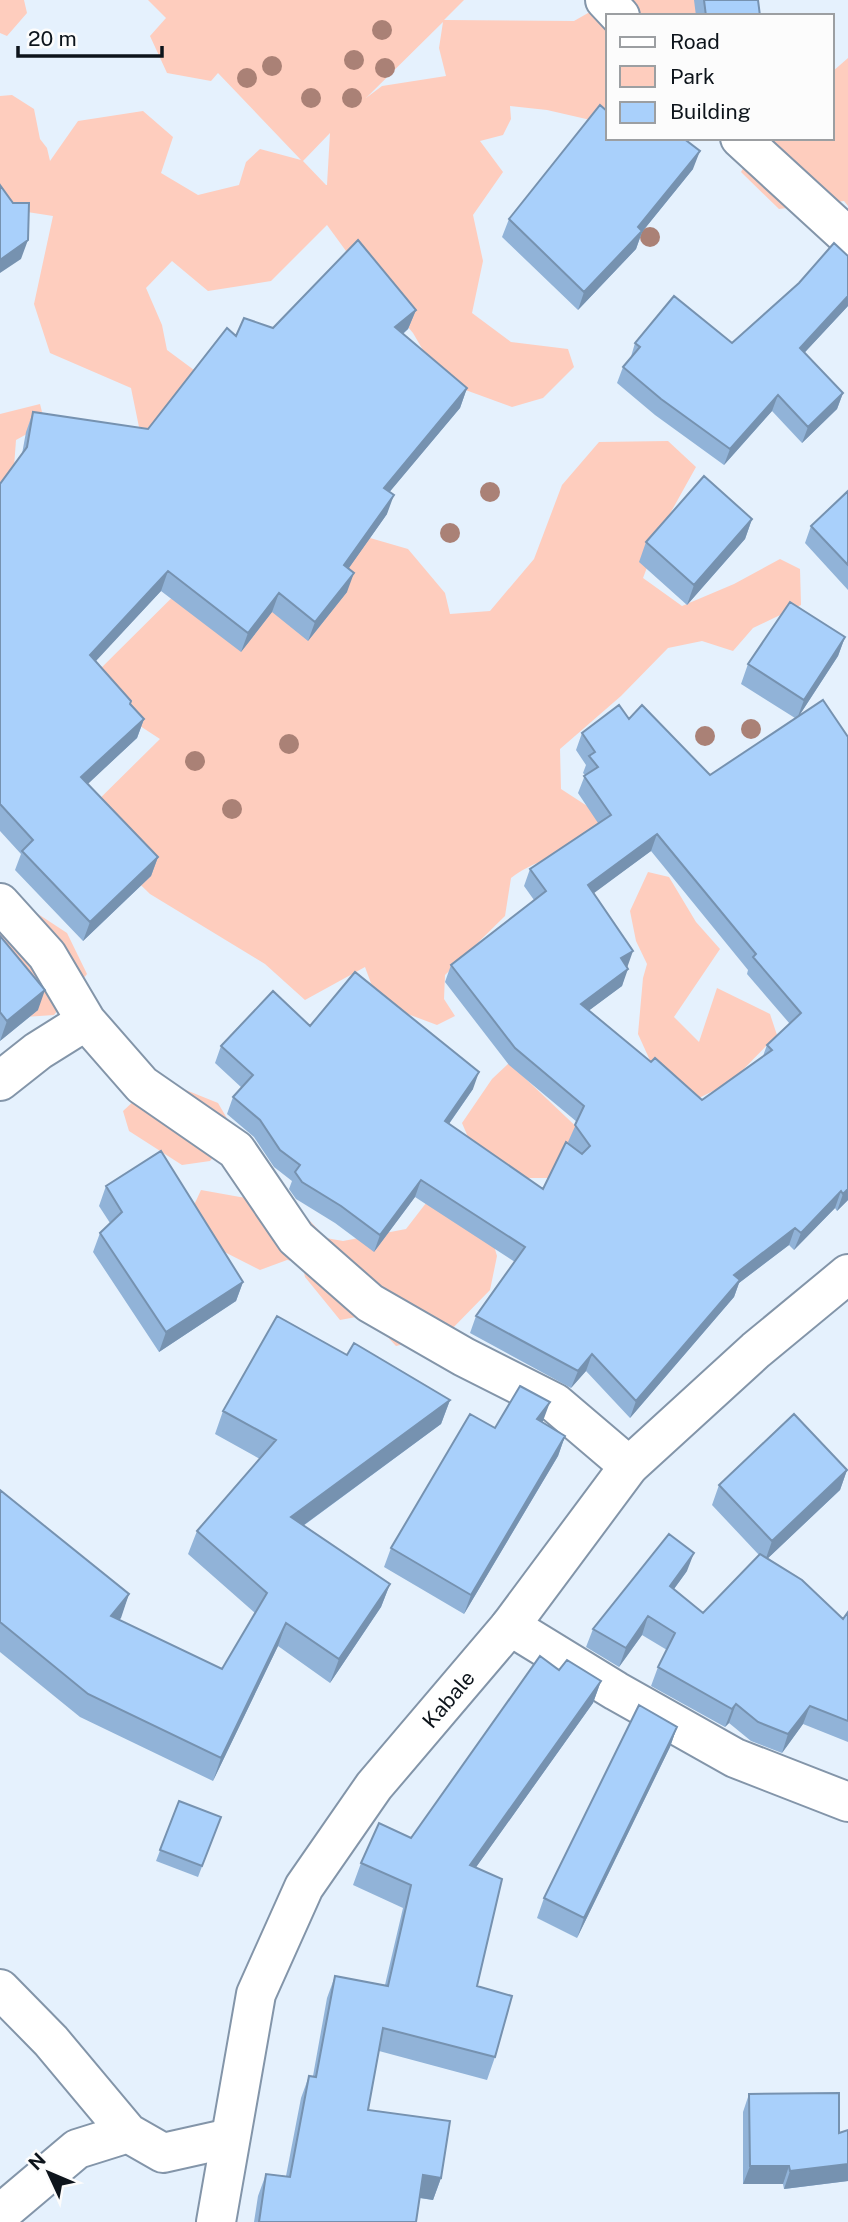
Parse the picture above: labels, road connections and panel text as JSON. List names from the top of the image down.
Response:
{
  "streets": {
    "street": ["Kabale"]
  },
  "legend": ["Road", "Park", "Building"],
  "scale_bar": "20 m",
  "north": "top left"
}
